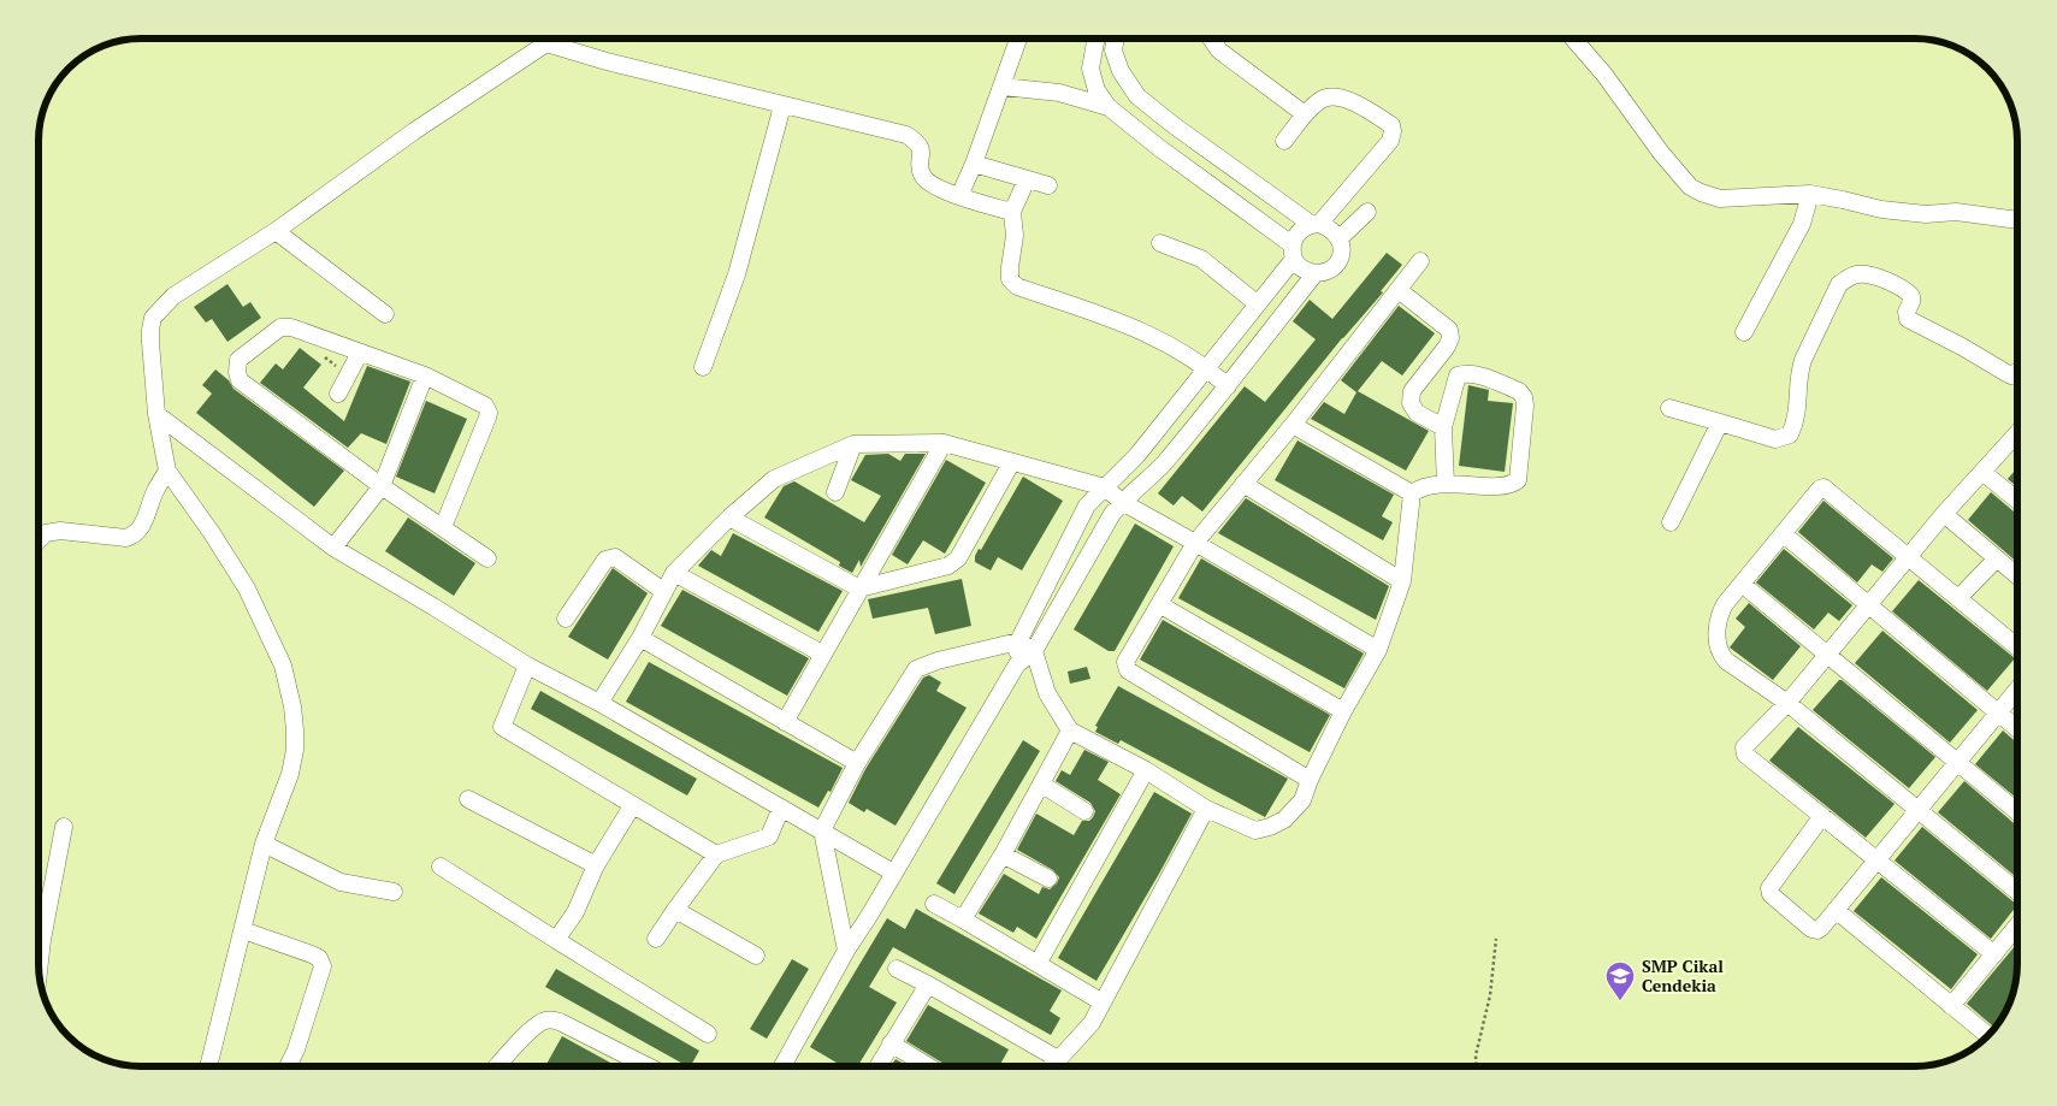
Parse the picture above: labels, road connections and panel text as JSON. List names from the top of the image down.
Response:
{
  "places": {
    "school or university": ["SMP Cikal Cendekia"]
  }
}
